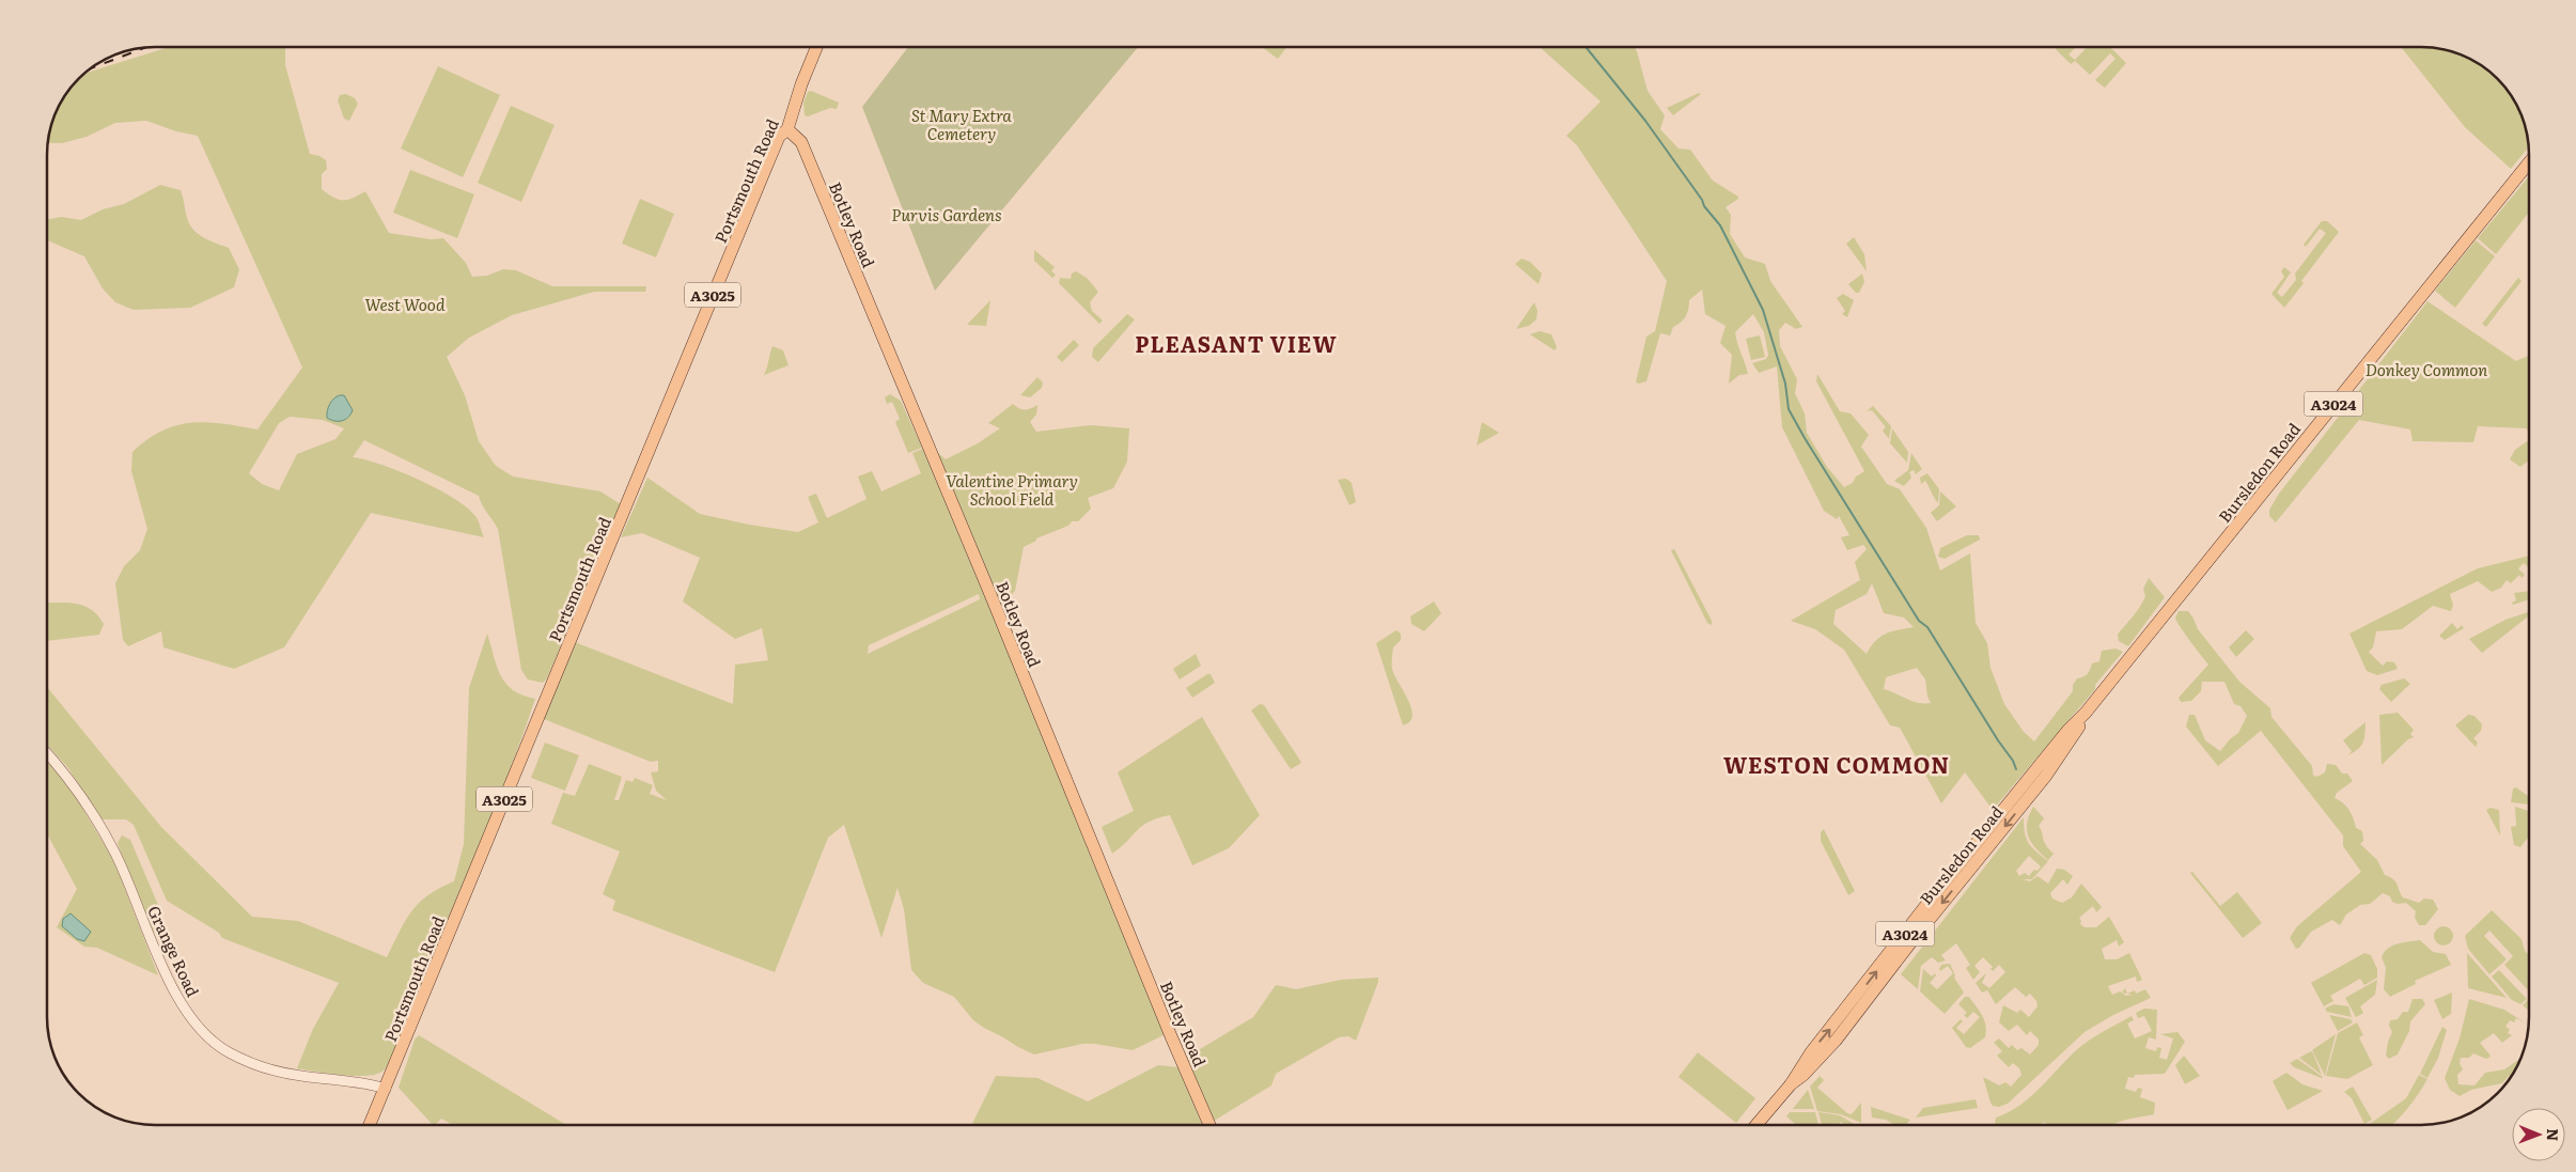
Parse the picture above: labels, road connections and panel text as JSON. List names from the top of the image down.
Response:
{
  "streets": {
    "main road": [
      "Portsmouth Road",
      "Botley Road",
      "A3025",
      "A3024",
      "Bursledon Road"
    ],
    "street": ["Grange Road"]
  },
  "crossings": [
    ["Portsmouth Road", "Botley Road"],
    ["Portsmouth Road", "Grange Road"]
  ],
  "districts": ["PLEASANT VIEW", "WESTON COMMON"],
  "parks": [
    "St Mary Extra Cemetery",
    "Purvis Gardens",
    "West Wood",
    "Donkey Common",
    "Valentine Primary School Field"
  ],
  "north": "right"
}
